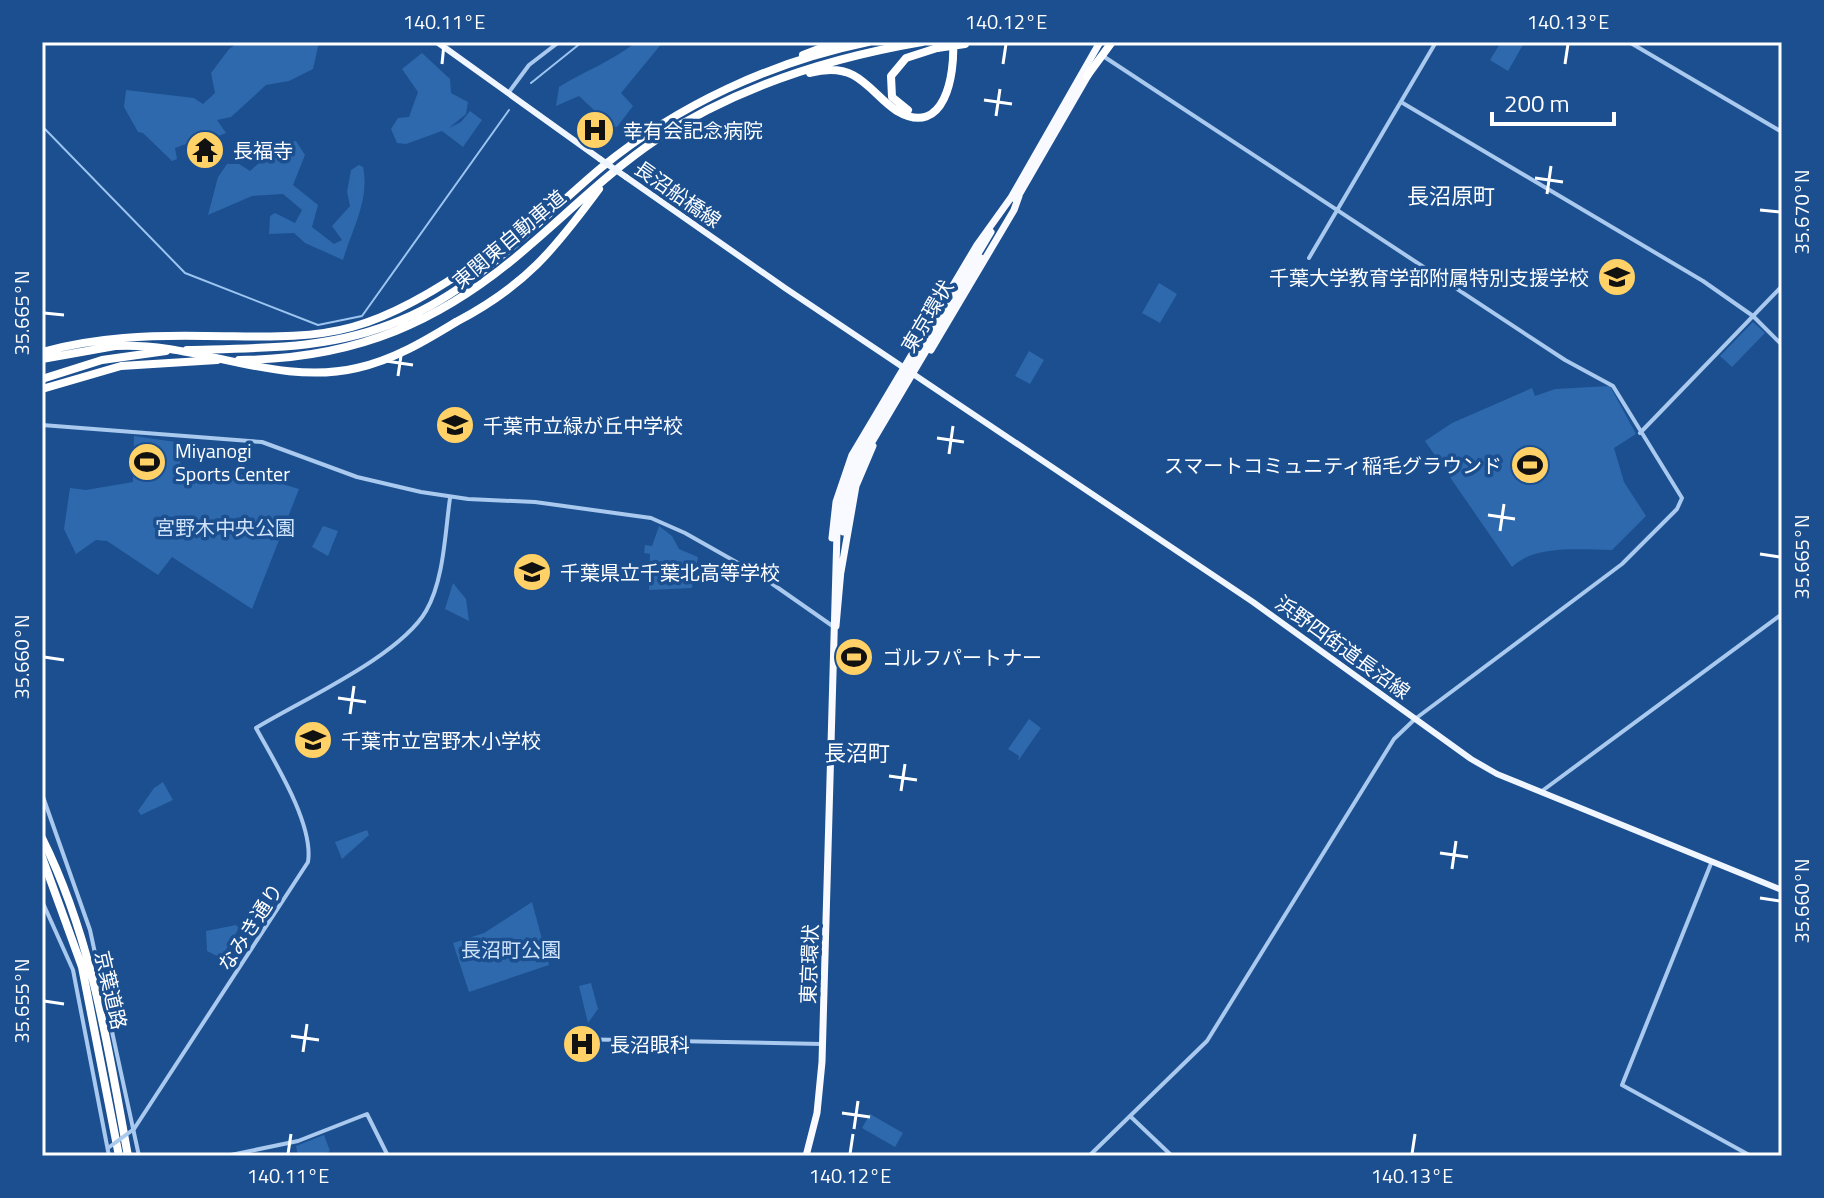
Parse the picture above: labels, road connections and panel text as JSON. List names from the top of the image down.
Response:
{
  "streets": {
    "highway": ["東関東自動車道", "東京環状", "京葉道路"],
    "main road": ["長沼船橋線", "浜野四街道長沼線"],
    "street": ["なみき通り"]
  },
  "crossings": [
    ["長沼船橋線", "浜野四街道長沼線"]
  ],
  "districts": ["長沼原町", "長沼町"],
  "parks": ["宮野木中央公園", "長沼町公園"],
  "places": {
    "hospital": ["幸有会記念病院", "長沼眼科"],
    "temple": ["長福寺"],
    "school or university": [
      "千葉大学教育学部附属特別支援学校",
      "千葉市立緑が丘中学校",
      "千葉県立千葉北高等学校",
      "千葉市立宮野木小学校"
    ],
    "sports": ["Miyanogi Sports Center", "スマートコミュニティ稲毛グラウンド", "ゴルフパートナー"]
  },
  "scale_bar": "200 m",
  "coordinates": [
    "140.11°E",
    "140.12°E",
    "140.13°E",
    "35.670°N",
    "35.665°N",
    "35.660°N",
    "35.655°N"
  ]
}
